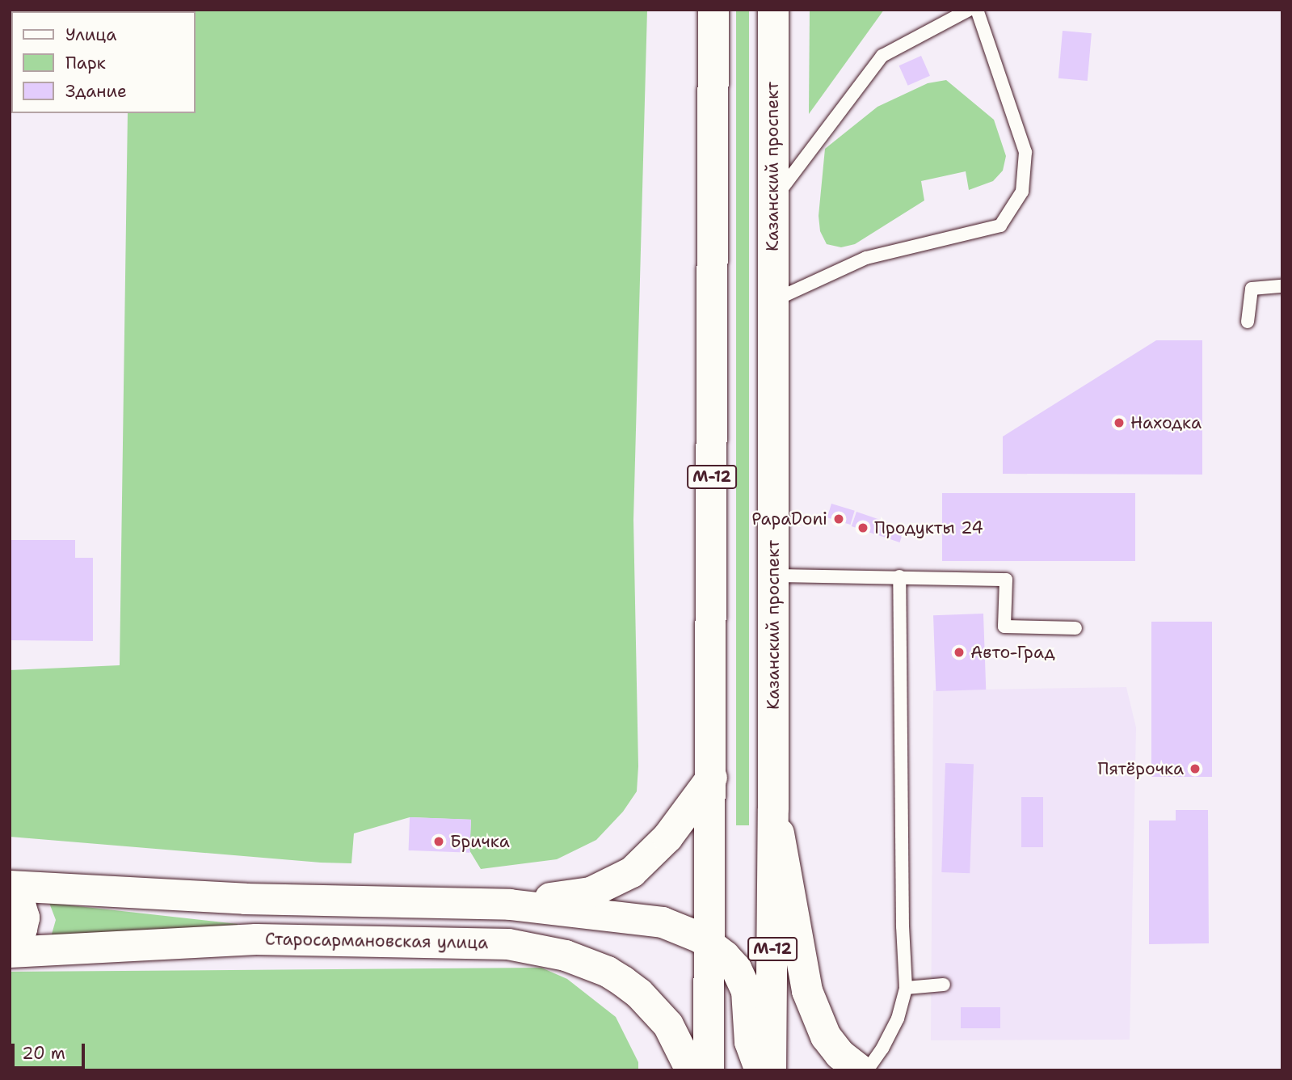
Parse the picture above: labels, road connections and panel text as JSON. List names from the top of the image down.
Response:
{
  "streets": {
    "main road": ["Казанский проспект", "М-12", "Старосармановская улица"]
  },
  "places": [
    "Находка",
    "PapaDoni",
    "Продукты 24",
    "Авто-Град",
    "Пятёрочка",
    "Бричка"
  ],
  "legend": ["Улица", "Парк", "Здание"],
  "scale_bar": "20 m"
}
